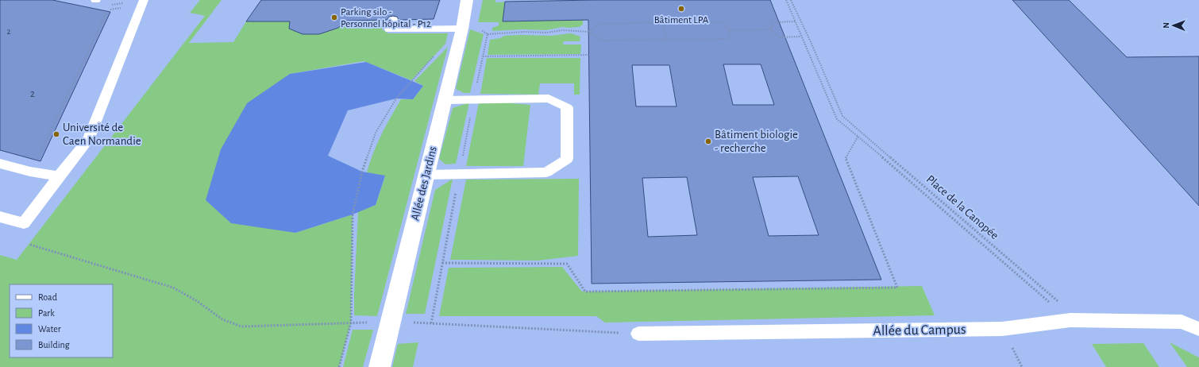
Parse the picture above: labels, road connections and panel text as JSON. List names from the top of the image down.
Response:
{
  "streets": {
    "street": ["Allée des Jardins"],
    "lane": ["Allée du Campus"],
    "path": ["Place de la Canopée"]
  },
  "crossings": [
    ["Place de la Canopée", "Allée du Campus"]
  ],
  "places": [
    "Bâtiment LPA",
    "Parking silo - Personnel hôpital - P12",
    "Université de Caen Normandie",
    "Bâtiment biologie - recherche"
  ],
  "house_numbers": ["2", "2"],
  "legend": [
    "Road",
    "Park",
    "Water",
    "Building"
  ],
  "north": "left"
}
